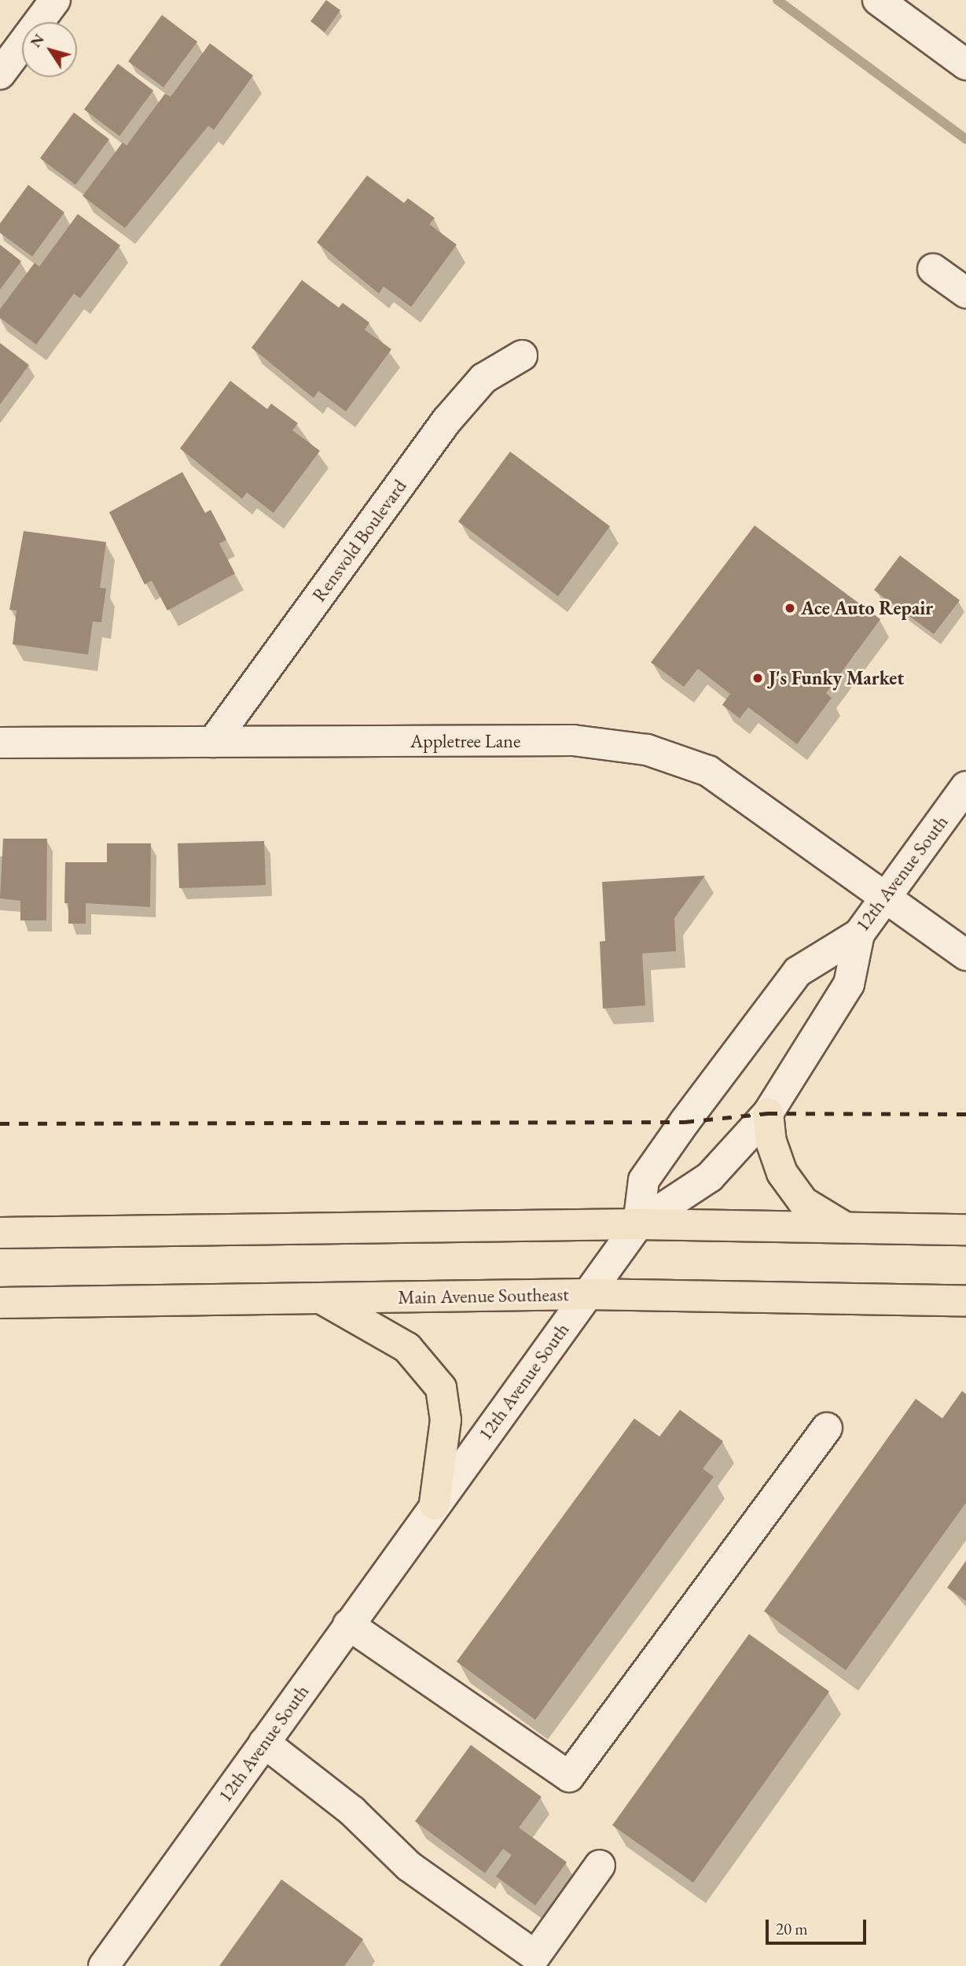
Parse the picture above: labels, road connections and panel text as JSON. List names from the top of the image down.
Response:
{
  "streets": {
    "main road": ["Main Avenue Southeast"],
    "street": ["Rensvold Boulevard", "Appletree Lane", "12th Avenue South"]
  },
  "crossings": [
    ["Rensvold Boulevard", "Appletree Lane"],
    ["Appletree Lane", "12th Avenue South"],
    ["12th Avenue South", "Main Avenue Southeast"]
  ],
  "places": ["Ace Auto Repair", "J's Funky Market"],
  "scale_bar": "20 m",
  "north": "top left"
}
